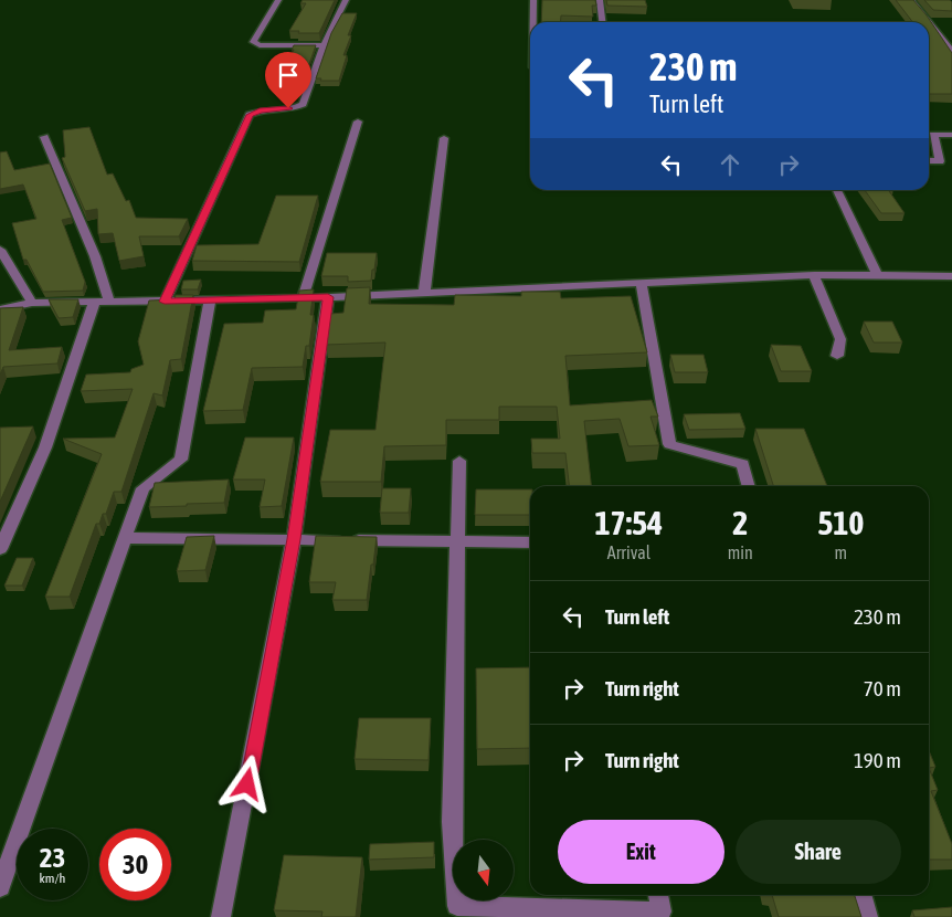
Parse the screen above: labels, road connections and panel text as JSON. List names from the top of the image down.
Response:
{
  "north": "bottom",
  "page": {
    "turn": ["230 m", "Turn left"],
    "eta": [
      "17:54",
      "Arrival",
      "2",
      "min",
      "510",
      "m"
    ],
    "list": [
      {
        "name": "Turn left",
        "value": "230 m"
      },
      {
        "name": "Turn right",
        "value": "70 m"
      },
      {
        "name": "Turn right",
        "value": "190 m"
      }
    ],
    "buttons": ["Exit", "Share"],
    "speed": "23 km/h",
    "limit": "30"
  }
}
